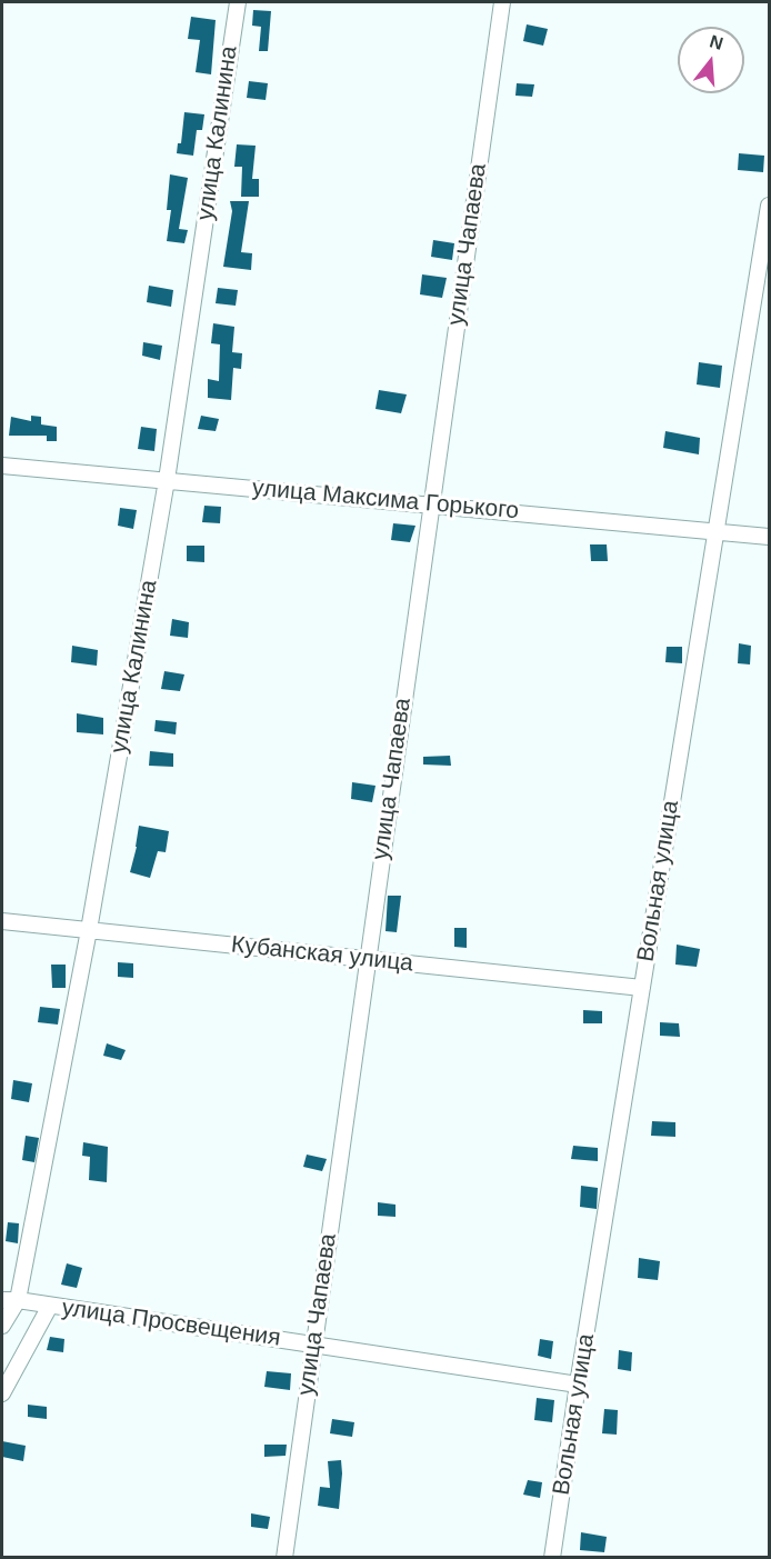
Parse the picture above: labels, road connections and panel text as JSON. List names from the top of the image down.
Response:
{
  "streets": {
    "street": [
      "улица Калинина",
      "улица Чапаева",
      "улица Максима Горького",
      "Вольная улица",
      "Кубанская улица",
      "улица Просвещения"
    ]
  },
  "crossings": [
    ["улица Калинина", "улица Максима Горького"],
    ["улица Калинина", "Кубанская улица"],
    ["улица Калинина", "улица Просвещения"],
    ["улица Чапаева", "улица Максима Горького"],
    ["улица Чапаева", "Кубанская улица"],
    ["улица Чапаева", "улица Просвещения"],
    ["улица Максима Горького", "Вольная улица"],
    ["Вольная улица", "Кубанская улица"],
    ["Вольная улица", "улица Просвещения"]
  ],
  "north": "top"
}
